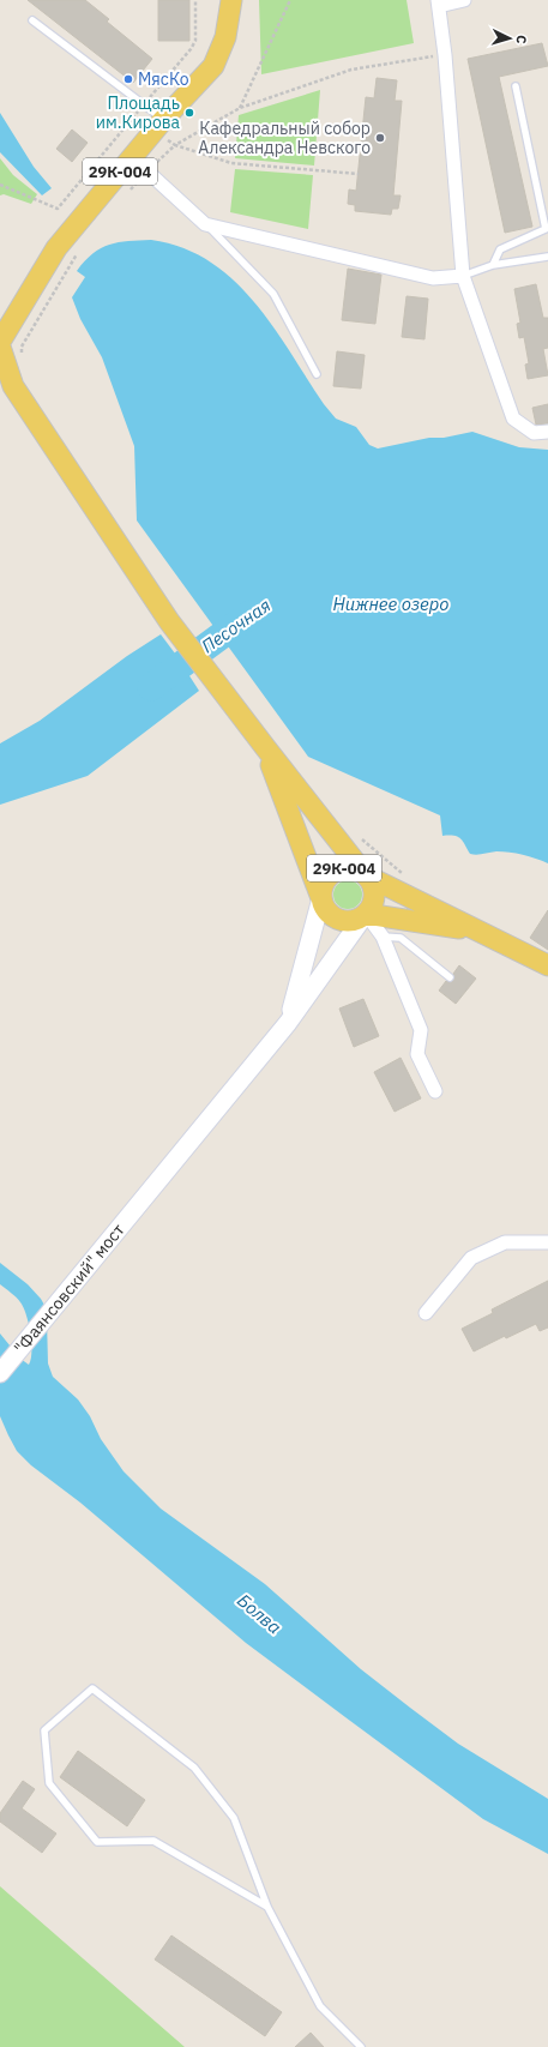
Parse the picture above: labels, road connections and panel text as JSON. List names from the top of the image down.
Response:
{
  "streets": {
    "main road": ["29К-004", "\"Фаянсовский\" мост"]
  },
  "crossings": [
    ["29К-004", "\"Фаянсовский\" мост"]
  ],
  "water": ["Нижнее озеро", "Песочная", "Болва"],
  "places": ["МясКо", "Площадь им.Кирова", "Кафедральный собор Александра Невского"],
  "north": "right"
}
